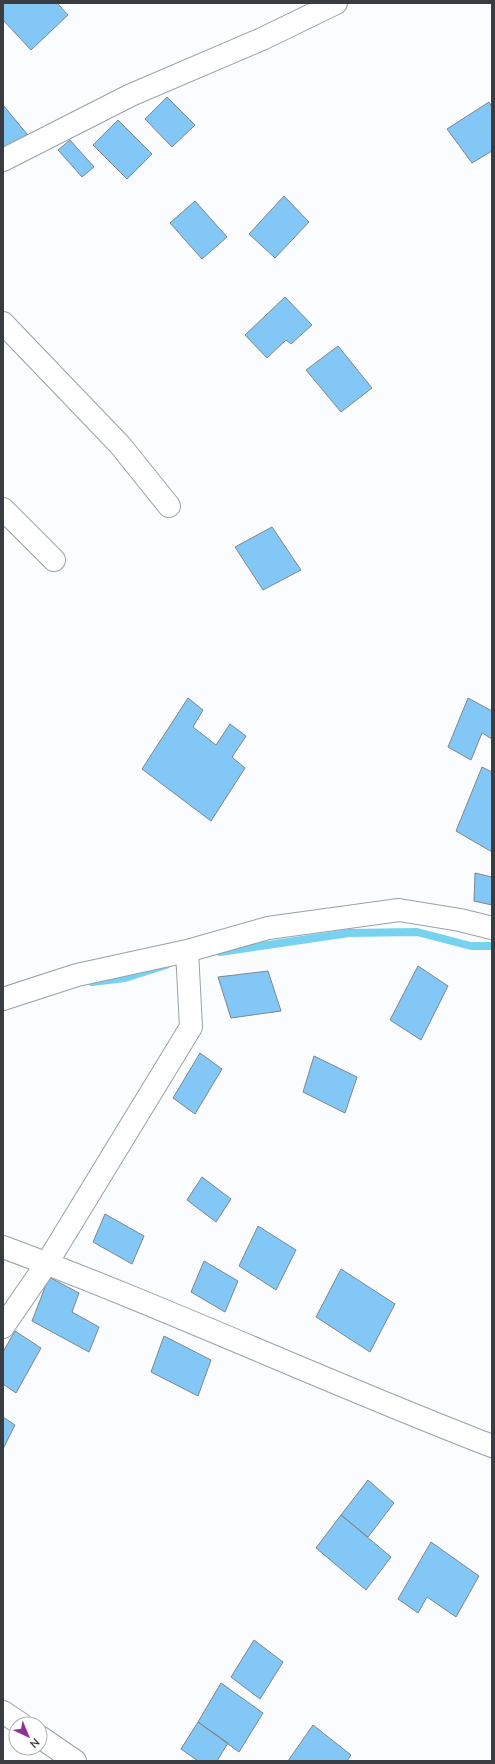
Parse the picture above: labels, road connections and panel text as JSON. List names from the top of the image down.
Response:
{
  "north": "bottom right"
}
